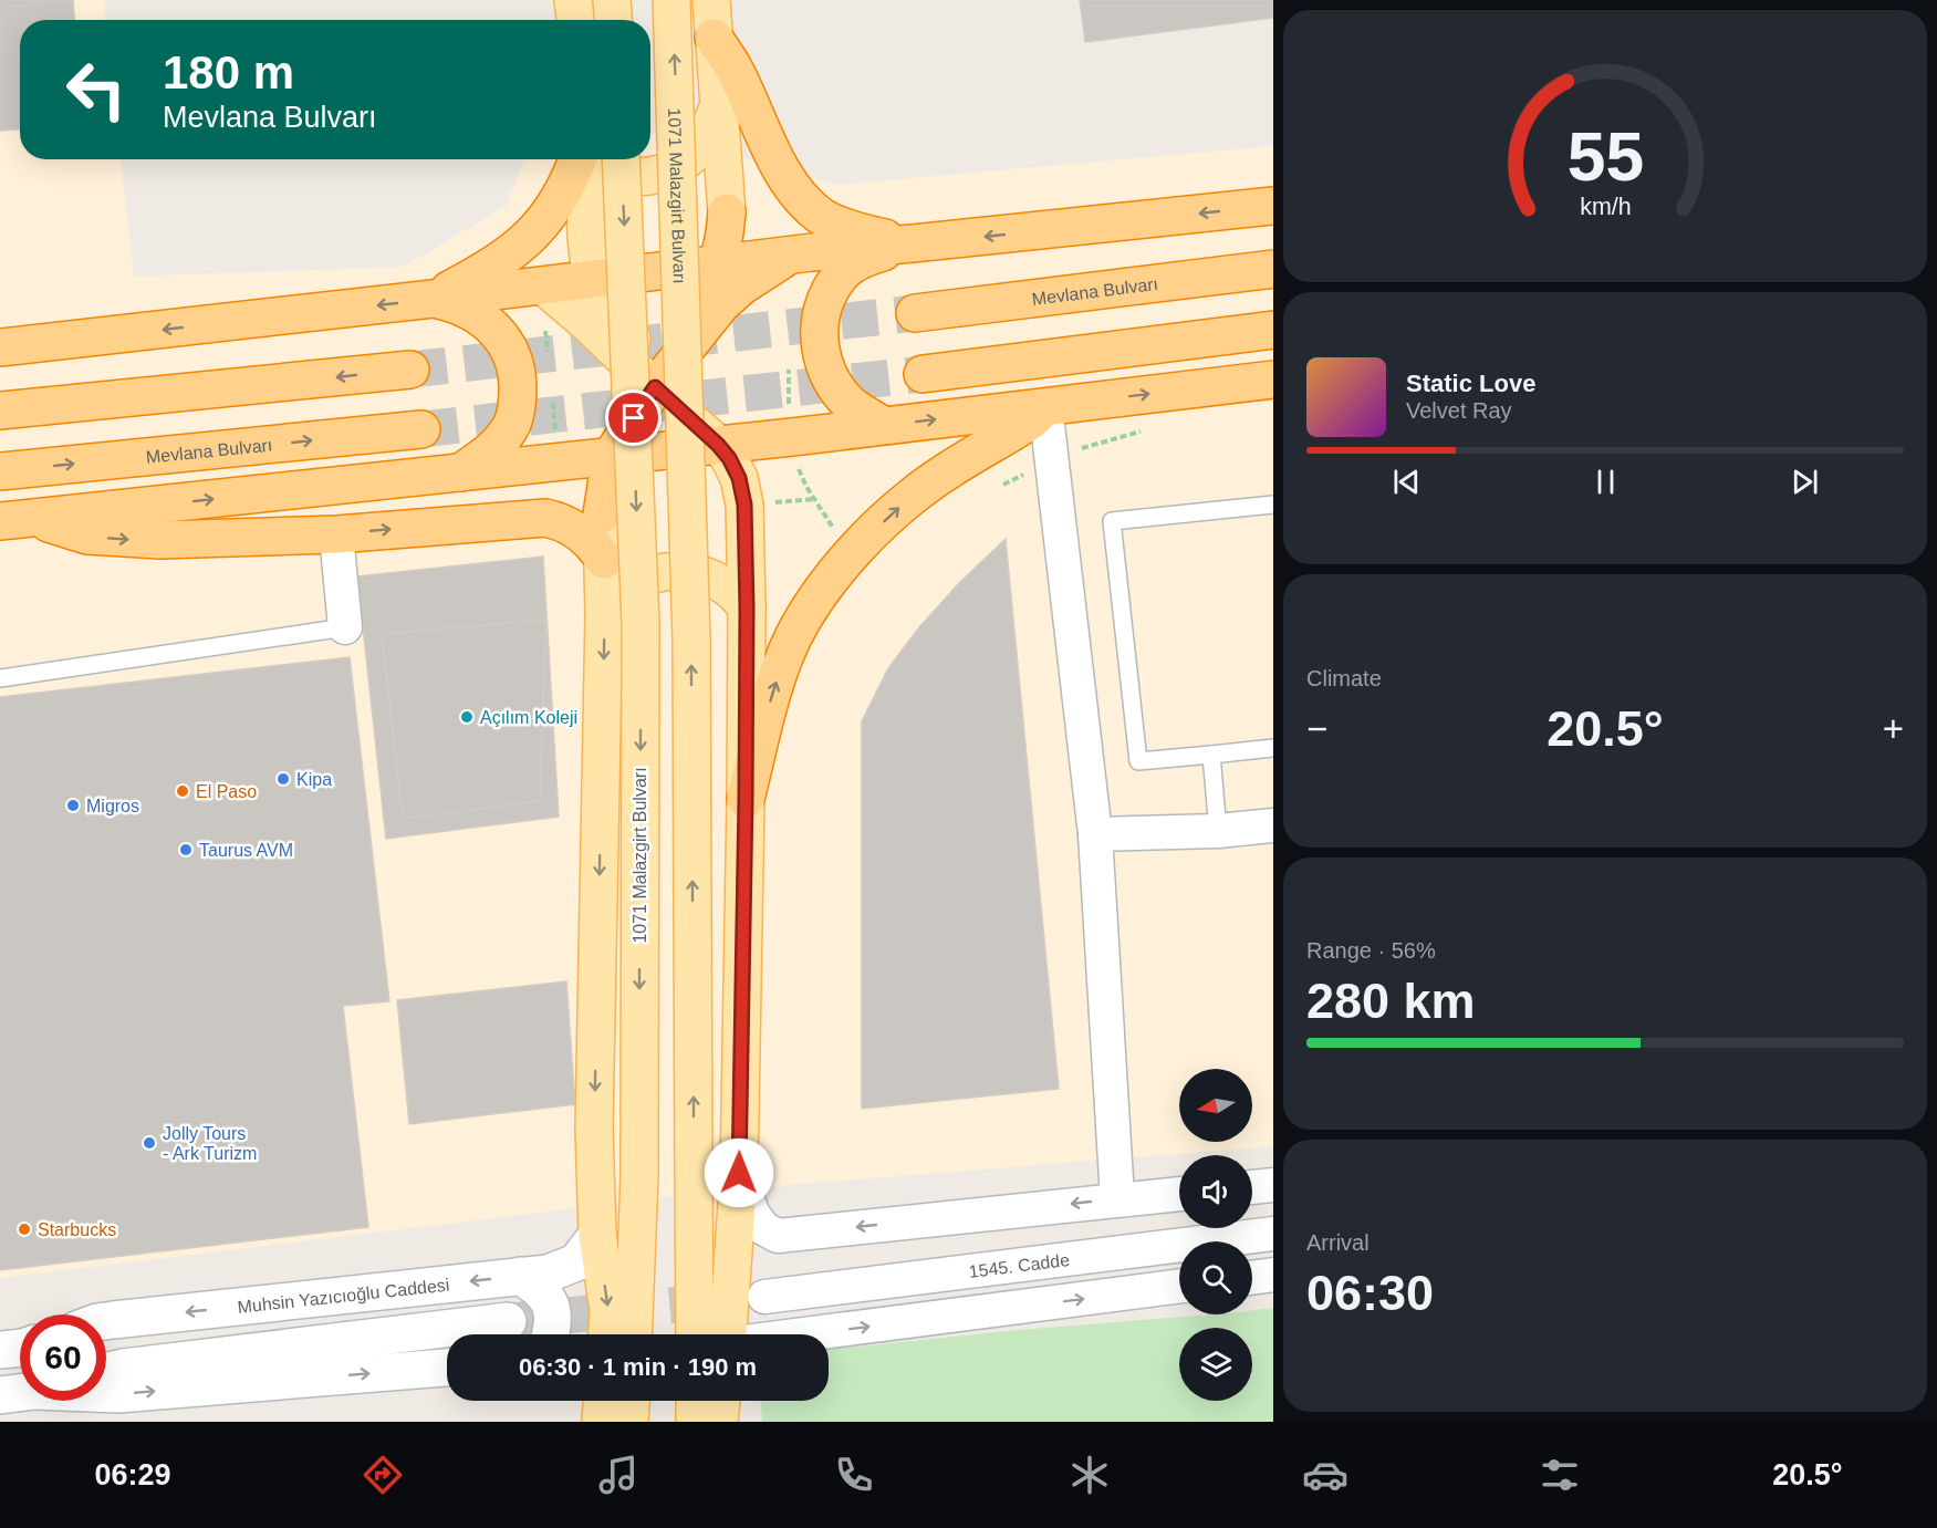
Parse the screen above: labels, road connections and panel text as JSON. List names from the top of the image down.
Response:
{
  "streets": {
    "highway": ["Mevlana Bulvarı"],
    "main road": ["1071 Malazgirt Bulvarı", "Muhsin Yazıcıoğlu Caddesi"],
    "street": ["1545. Cadde"]
  },
  "places": [
    "Açılım Koleji",
    "Kipa",
    "El Paso",
    "Migros",
    "Taurus AVM",
    "Jolly Tours - Ark Turizm",
    "Starbucks"
  ],
  "north": "left",
  "page": {
    "turn": ["180 m", "Mevlana Bulvarı"],
    "song": ["Static Love", "Velvet Ray"],
    "tile": [
      "Climate",
      ["Range · 56%", "280 km"],
      ["Arrival", "06:30"]
    ],
    "heat": ["−", "20.5°", "+"],
    "limit": "60",
    "trip": "06:30 · 1 min · 190 m",
    "tabs": ["06:29", "20.5°"],
    "gauge": ["55", "km/h"]
  }
}
